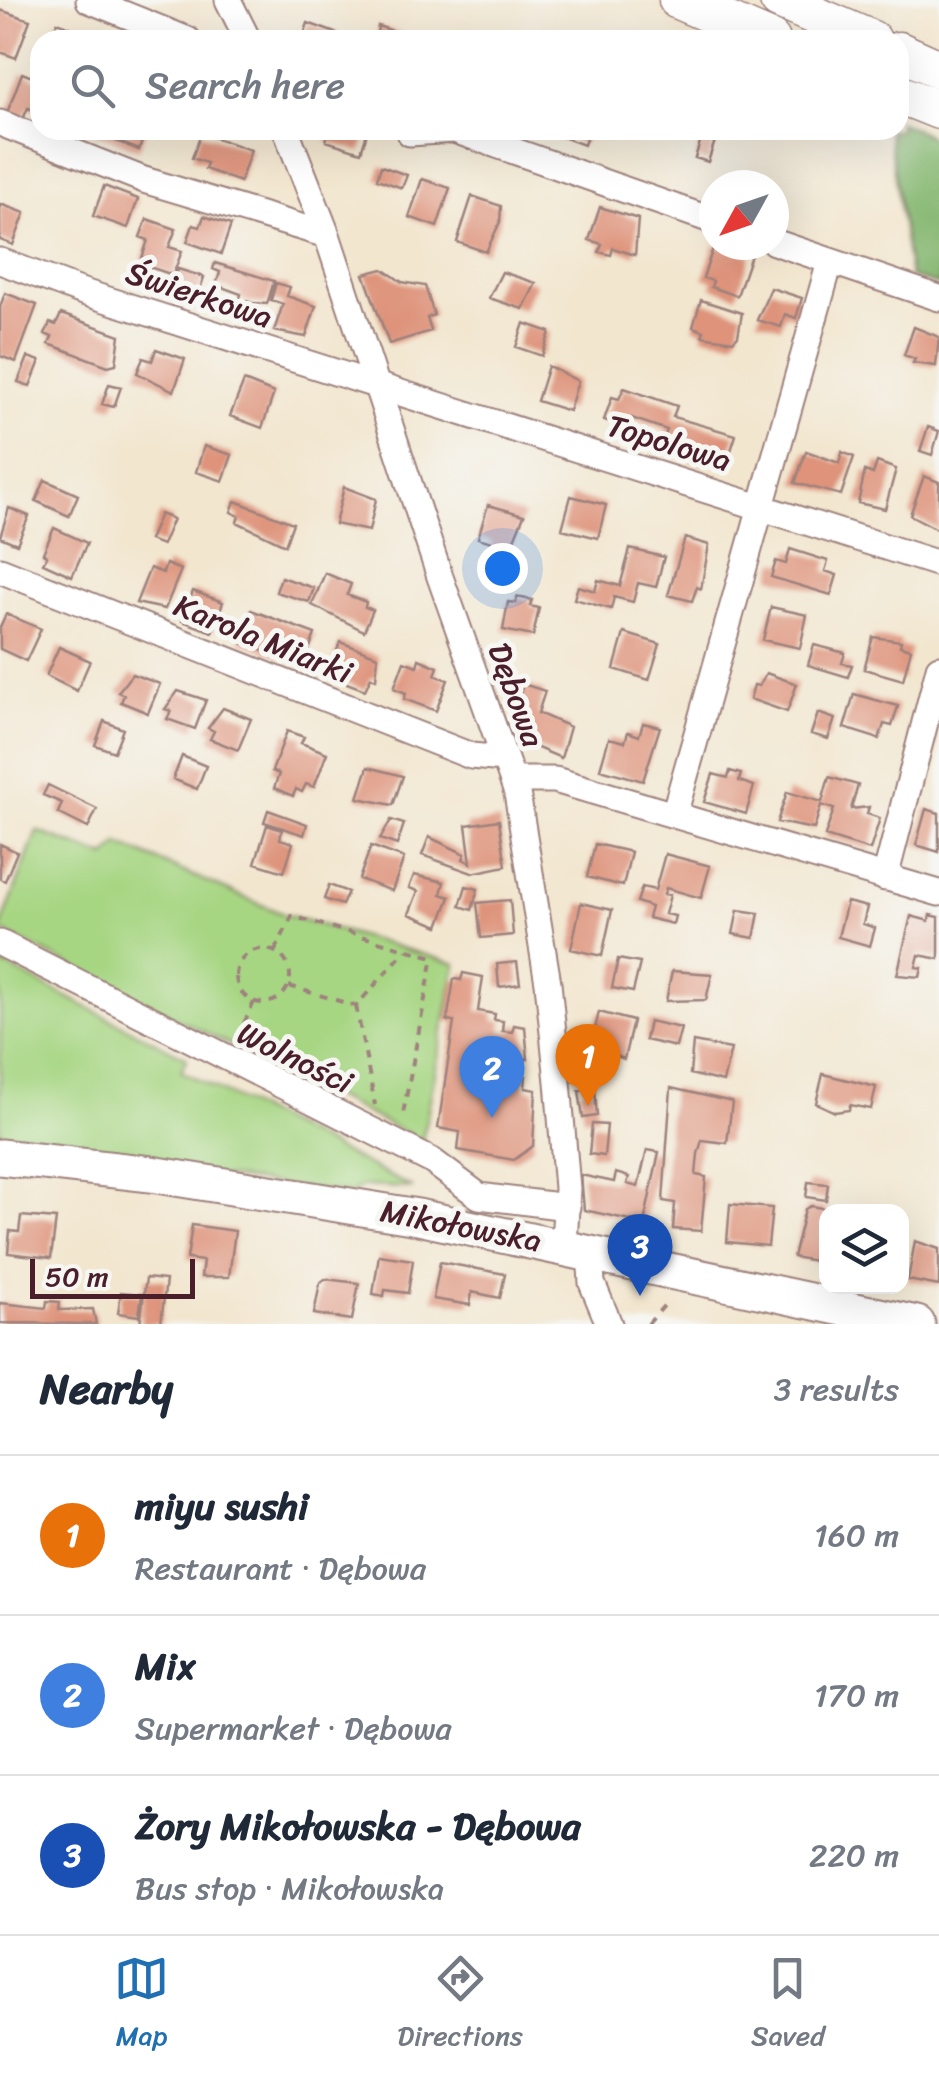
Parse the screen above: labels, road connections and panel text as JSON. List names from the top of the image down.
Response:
{
  "streets": {
    "street": [
      "Świerkowa",
      "Topolowa",
      "Karola Miarki",
      "Dębowa",
      "Wolności",
      "Mikołowska"
    ]
  },
  "crossings": [
    ["Świerkowa", "Topolowa"],
    ["Świerkowa", "Dębowa"],
    ["Topolowa", "Dębowa"],
    ["Karola Miarki", "Dębowa"],
    ["Dębowa", "Wolności"],
    ["Dębowa", "Mikołowska"],
    ["Wolności", "Mikołowska"]
  ],
  "scale_bar": "50 m",
  "north": "bottom left",
  "page": {
    "search": "Search here",
    "pins": ["1", "2", "3"],
    "scale": "50 m",
    "heading": ["Nearby", "3 results"],
    "list": [
      {
        "mark": "1",
        "name": "miyu sushi",
        "note": "Restaurant · Dębowa",
        "value": "160 m"
      },
      {
        "mark": "2",
        "name": "Mix",
        "note": "Supermarket · Dębowa",
        "value": "170 m"
      },
      {
        "mark": "3",
        "name": "Żory Mikołowska - Dębowa",
        "note": "Bus stop · Mikołowska",
        "value": "220 m"
      }
    ],
    "nav": ["Map", "Directions", "Saved"]
  }
}
